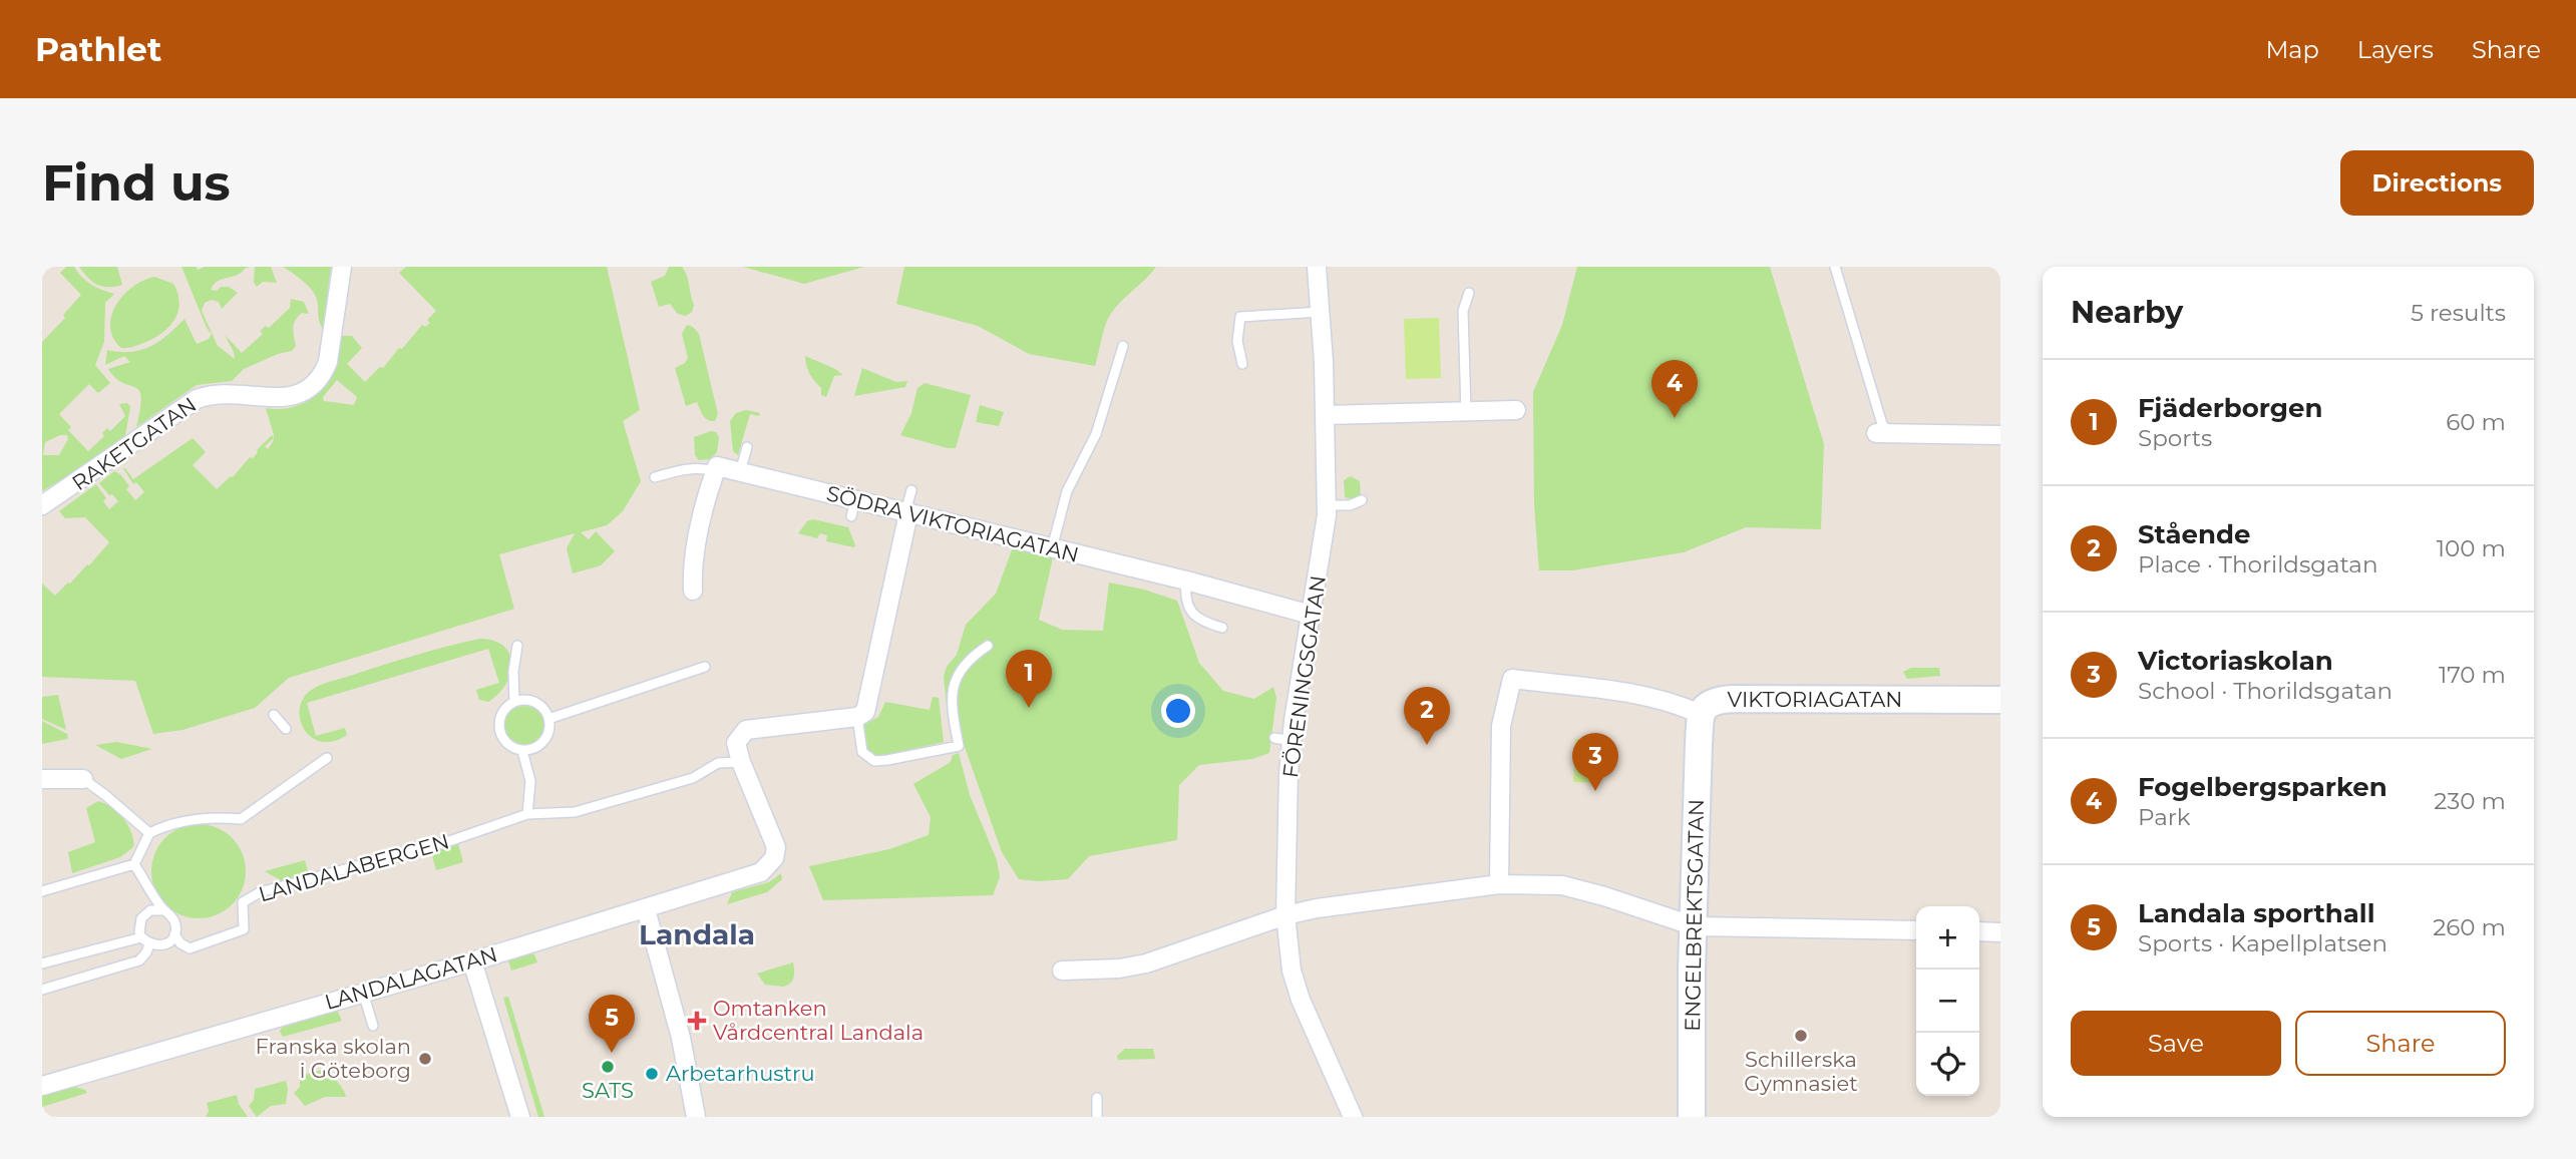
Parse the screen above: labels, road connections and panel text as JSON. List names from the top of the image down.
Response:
{
  "streets": {
    "street": [
      "RAKETGATAN",
      "SÖDRA VIKTORIAGATAN",
      "FÖRENINGSGATAN",
      "VIKTORIAGATAN",
      "ENGELBREKTSGATAN",
      "LANDALAGATAN"
    ],
    "lane": ["LANDALABERGEN"]
  },
  "crossings": [
    ["SÖDRA VIKTORIAGATAN", "FÖRENINGSGATAN"],
    ["VIKTORIAGATAN", "ENGELBREKTSGATAN"],
    ["LANDALABERGEN", "LANDALAGATAN"]
  ],
  "districts": ["Landala"],
  "places": {
    "health": ["Omtanken Vårdcentral Landala"],
    "other": [
      "Schillerska Gymnasiet",
      "Franska skolan i Göteborg",
      "SATS",
      "Arbetarhustru"
    ]
  },
  "page": {
    "header": "Pathlet",
    "nav": ["Map", "Layers", "Share"],
    "buttons": [
      "Directions",
      ["Save", "Share"]
    ],
    "title": "Find us",
    "heading": ["Nearby", "5 results"],
    "list": [
      {
        "mark": "1",
        "name": "Fjäderborgen",
        "note": "Sports",
        "value": "60 m"
      },
      {
        "mark": "2",
        "name": "Stående",
        "note": "Place · Thorildsgatan",
        "value": "100 m"
      },
      {
        "mark": "3",
        "name": "Victoriaskolan",
        "note": "School · Thorildsgatan",
        "value": "170 m"
      },
      {
        "mark": "4",
        "name": "Fogelbergsparken",
        "note": "Park",
        "value": "230 m"
      },
      {
        "mark": "5",
        "name": "Landala sporthall",
        "note": "Sports · Kapellplatsen",
        "value": "260 m"
      }
    ],
    "pins": [
      "4",
      "1",
      "2",
      "3",
      "5"
    ],
    "map_buttons": ["+", "−"]
  }
}
